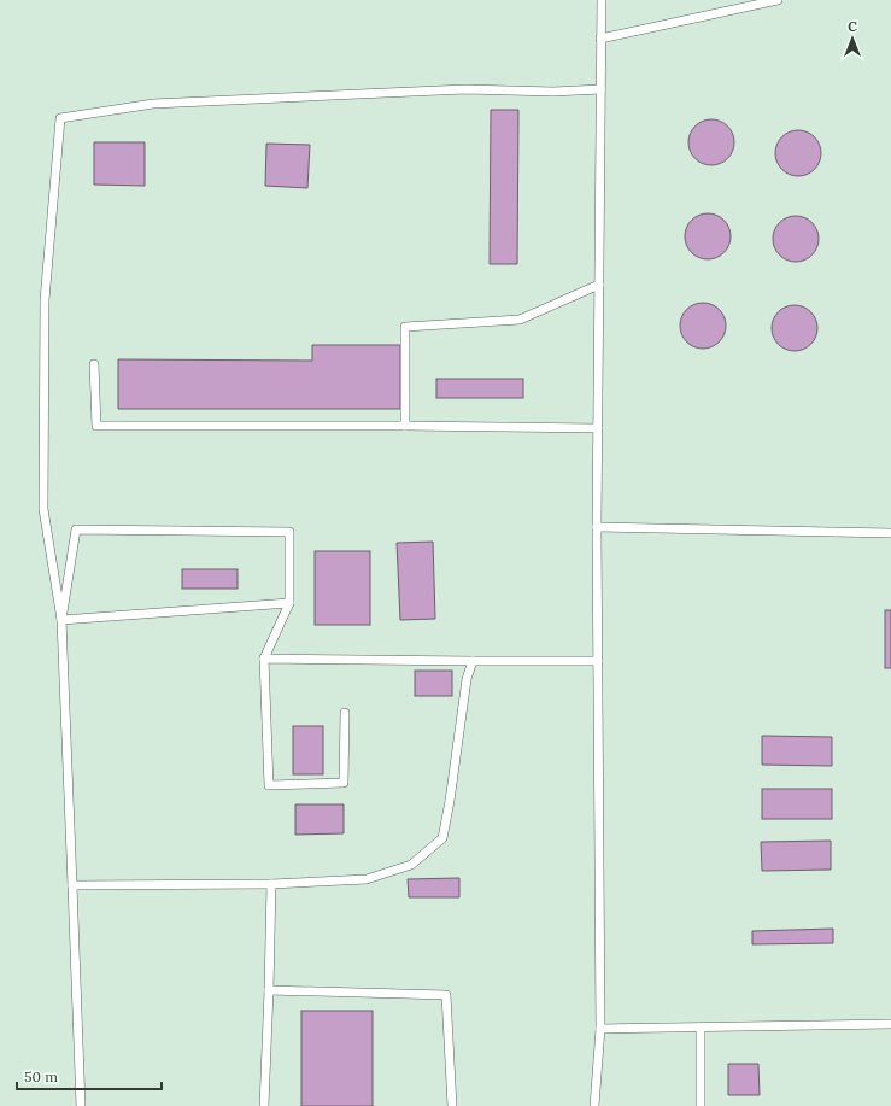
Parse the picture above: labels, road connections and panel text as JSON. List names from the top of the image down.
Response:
{
  "scale_bar": "50 m",
  "north": "top"
}
